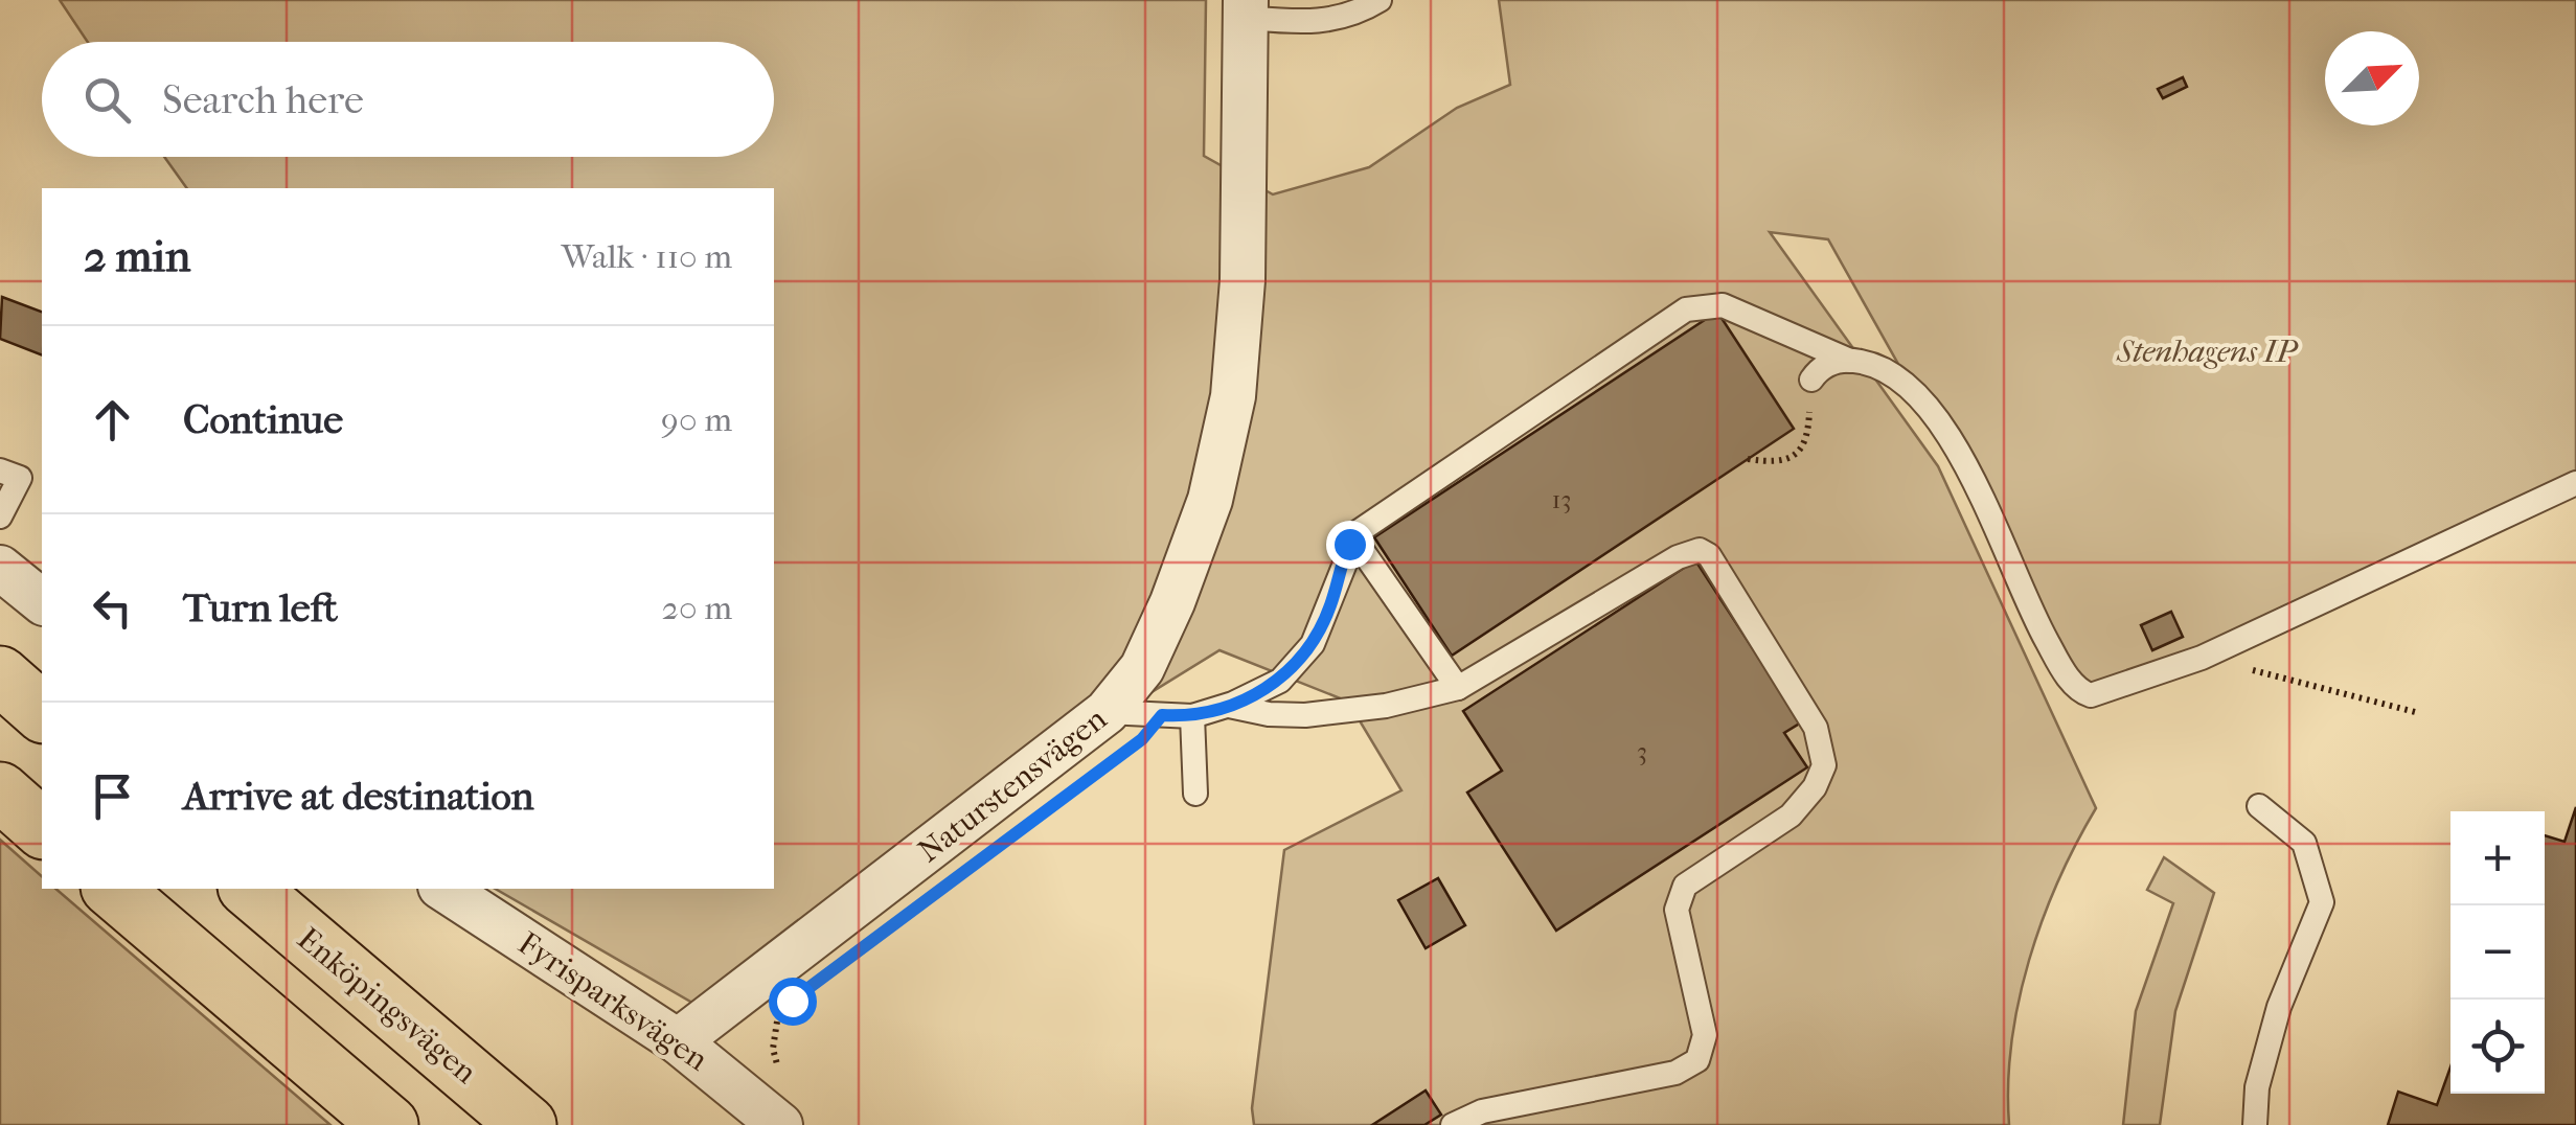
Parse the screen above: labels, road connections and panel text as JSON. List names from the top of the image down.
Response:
{
  "streets": {
    "main road": ["Enköpingsvägen"],
    "street": ["Naturstensvägen", "Fyrisparksvägen"]
  },
  "crossings": [
    ["Naturstensvägen", "Fyrisparksvägen"]
  ],
  "parks": ["Stenhagens IP"],
  "house_numbers": ["13", "3"],
  "north": "top right",
  "page": {
    "search": "Search here",
    "heading": ["2 min", "Walk · 110 m"],
    "list": [
      ["Continue", "90 m"],
      ["Turn left", "20 m"],
      "Arrive at destination"
    ],
    "map_buttons": ["+", "−"]
  }
}
